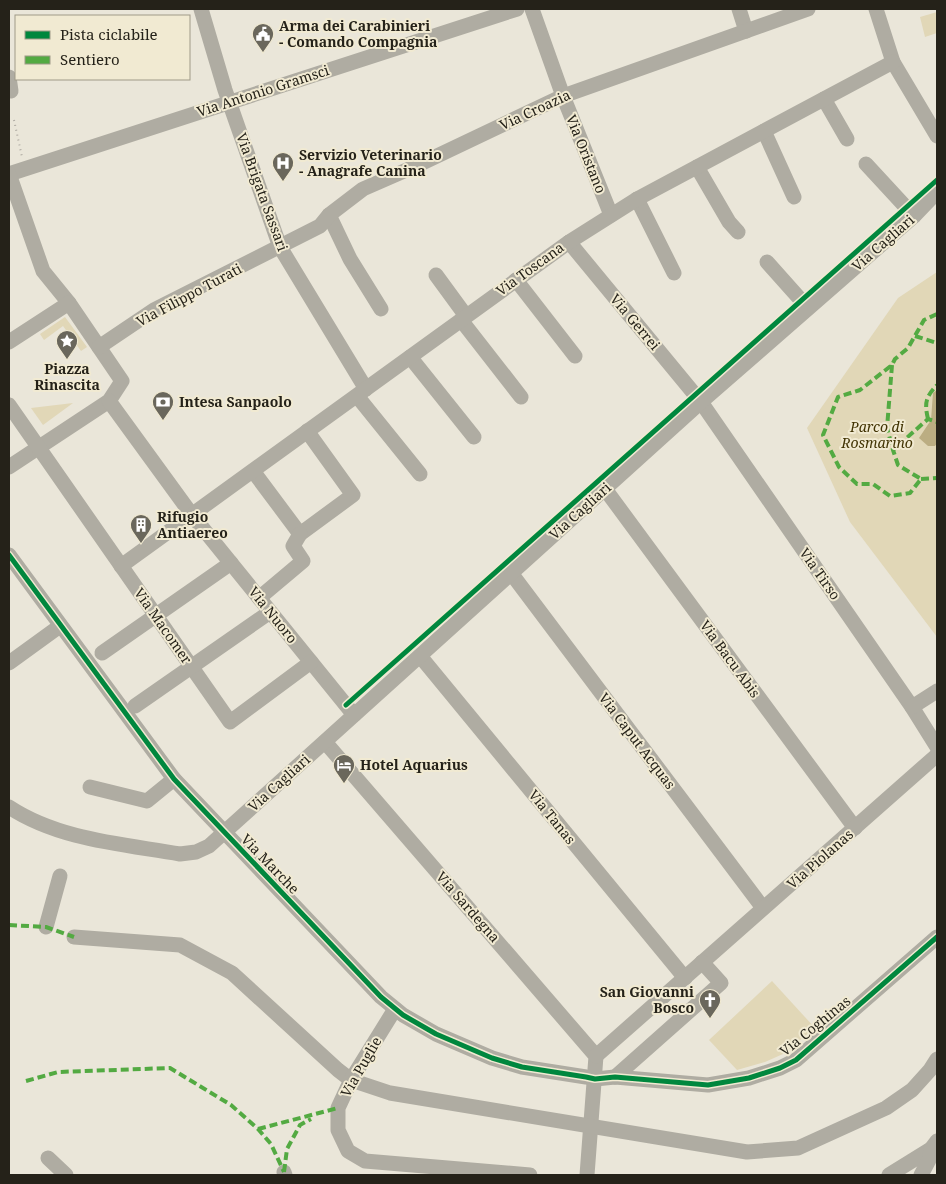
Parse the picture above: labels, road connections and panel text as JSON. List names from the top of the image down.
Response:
{
  "streets": {
    "street": [
      "Via Antonio Gramsci",
      "Via Croazia",
      "Via Oristano",
      "Via Brigata Sassari",
      "Via Cagliari",
      "Via Toscana",
      "Via Filippo Turati",
      "Via Gerrei",
      "Via Tirso",
      "Via Nuoro",
      "Via Macomer",
      "Via Bacu Abis",
      "Via Caput Acquas",
      "Via Tanas",
      "Via Piolanas",
      "Via Marche",
      "Via Sardegna",
      "Via Coghinas",
      "Via Puglie"
    ]
  },
  "crossings": [
    ["Via Antonio Gramsci", "Via Brigata Sassari"],
    ["Via Croazia", "Via Oristano"],
    ["Via Croazia", "Via Brigata Sassari"],
    ["Via Croazia", "Via Filippo Turati"],
    ["Via Oristano", "Via Toscana"],
    ["Via Brigata Sassari", "Via Toscana"],
    ["Via Brigata Sassari", "Via Filippo Turati"],
    ["Via Cagliari", "Via Gerrei"],
    ["Via Cagliari", "Via Tirso"],
    ["Via Cagliari", "Via Nuoro"],
    ["Via Cagliari", "Via Bacu Abis"],
    ["Via Cagliari", "Via Caput Acquas"],
    ["Via Cagliari", "Via Tanas"],
    ["Via Cagliari", "Via Marche"],
    ["Via Cagliari", "Via Sardegna"],
    ["Via Toscana", "Via Gerrei"],
    ["Via Toscana", "Via Nuoro"],
    ["Via Gerrei", "Via Tirso"],
    ["Via Nuoro", "Via Macomer"],
    ["Via Bacu Abis", "Via Piolanas"],
    ["Via Caput Acquas", "Via Piolanas"],
    ["Via Tanas", "Via Piolanas"],
    ["Via Piolanas", "Via Sardegna"],
    ["Via Marche", "Via Coghinas"],
    ["Via Marche", "Via Puglie"]
  ],
  "parks": ["Parco di Rosmarino"],
  "places": {
    "public building": ["Arma dei Carabinieri - Comando Compagnia"],
    "hospital": ["Servizio Veterinario - Anagrafe Canina"],
    "place": ["Piazza Rinascita"],
    "bank": ["Intesa Sanpaolo"],
    "building": ["Rifugio Antiaereo"],
    "hotel": ["Hotel Aquarius"],
    "church": ["San Giovanni Bosco"]
  },
  "legend": ["Pista ciclabile", "Sentiero"]
}
